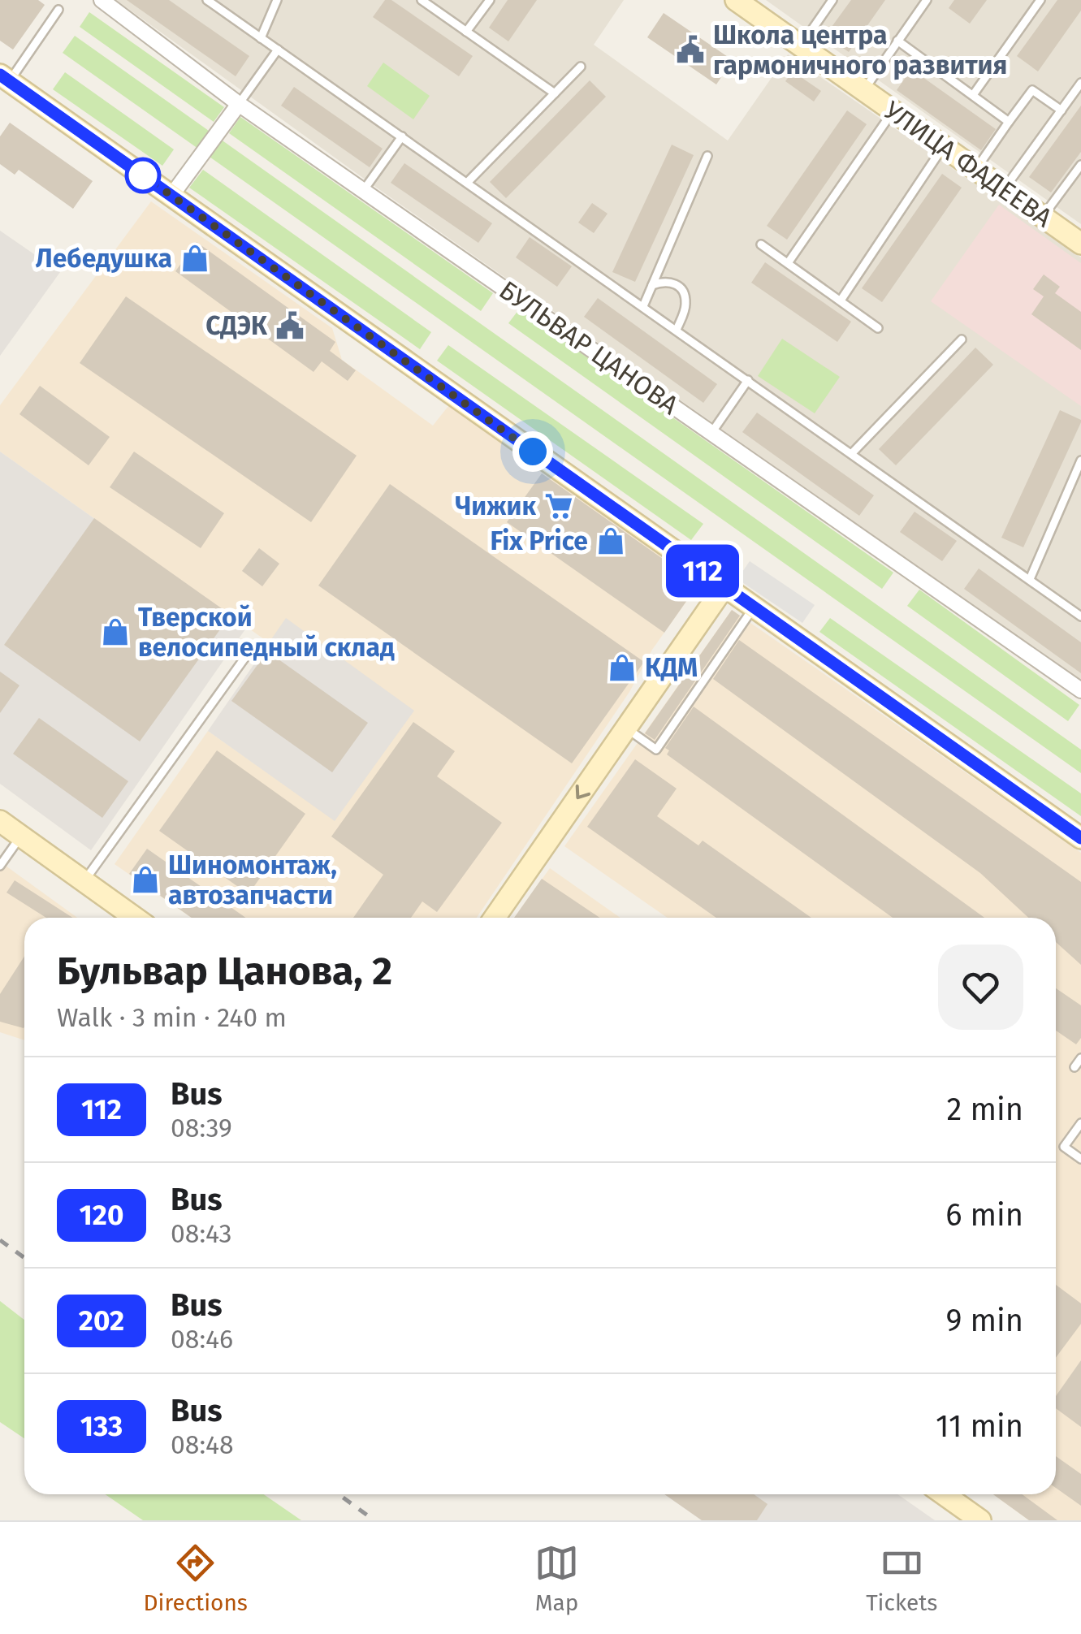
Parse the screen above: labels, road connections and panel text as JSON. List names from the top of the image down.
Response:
{
  "streets": {
    "street": ["УЛИЦА ФАДЕЕВА", "БУЛЬВАР ЦАНОВА"]
  },
  "places": {
    "public building": ["Школа центра гармоничного развития", "СДЭК"],
    "shop": [
      "Лебедушка",
      "Fix Price",
      "Тверской велосипедный склад",
      "КДМ",
      "Шиномонтаж, автозапчасти"
    ],
    "supermarket": ["Чижик"]
  },
  "lines": ["bus line 112"],
  "page": {
    "on_map": "112",
    "heading": ["Бульвар Цанова, 2", "Walk · 3 min · 240 m"],
    "list": [
      {
        "mark": "112",
        "name": "Bus",
        "note": "08:39",
        "value": "2 min"
      },
      {
        "mark": "120",
        "name": "Bus",
        "note": "08:43",
        "value": "6 min"
      },
      {
        "mark": "202",
        "name": "Bus",
        "note": "08:46",
        "value": "9 min"
      },
      {
        "mark": "133",
        "name": "Bus",
        "note": "08:48",
        "value": "11 min"
      }
    ],
    "tabs": ["Directions", "Map", "Tickets"]
  }
}
